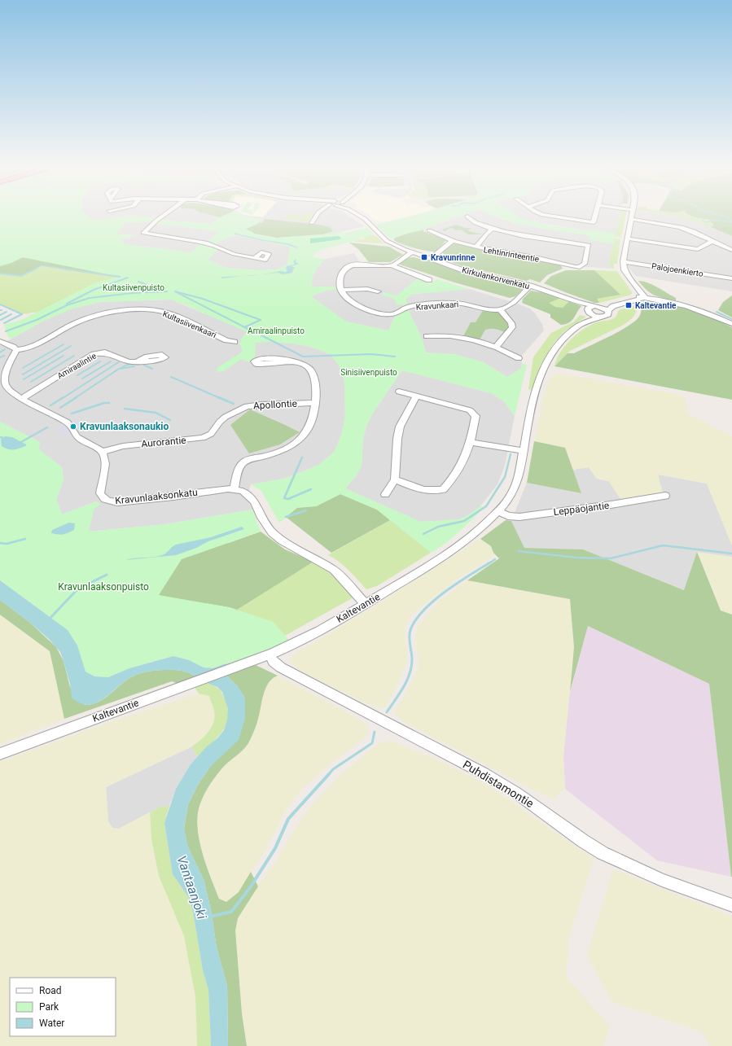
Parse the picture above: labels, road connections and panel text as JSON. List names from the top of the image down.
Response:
{
  "streets": {
    "street": [
      "Lehtinrinteentie",
      "Palojoenkierto",
      "Kirkulankorvenkatu",
      "Kravunkaari",
      "Kultasiivenkaari",
      "Amiraalintie",
      "Apollontie",
      "Aurorantie",
      "Kravunlaaksonkatu",
      "Leppäojantie",
      "Kaltevantie",
      "Puhdistamontie"
    ]
  },
  "crossings": [
    ["Kirkulankorvenkatu", "Kaltevantie"],
    ["Apollontie", "Aurorantie"],
    ["Aurorantie", "Kravunlaaksonkatu"],
    ["Leppäojantie", "Kaltevantie"],
    ["Kaltevantie", "Puhdistamontie"]
  ],
  "water": ["Vantaanjoki"],
  "parks": [
    "Kultasiivenpuisto",
    "Amiraalinpuisto",
    "Sinisiivenpuisto",
    "Kravunlaaksonpuisto"
  ],
  "places": {
    "transit": ["Kravunrinne", "Kaltevantie"],
    "other": ["Kravunlaaksonaukio"]
  },
  "legend": ["Road", "Park", "Water"]
}
